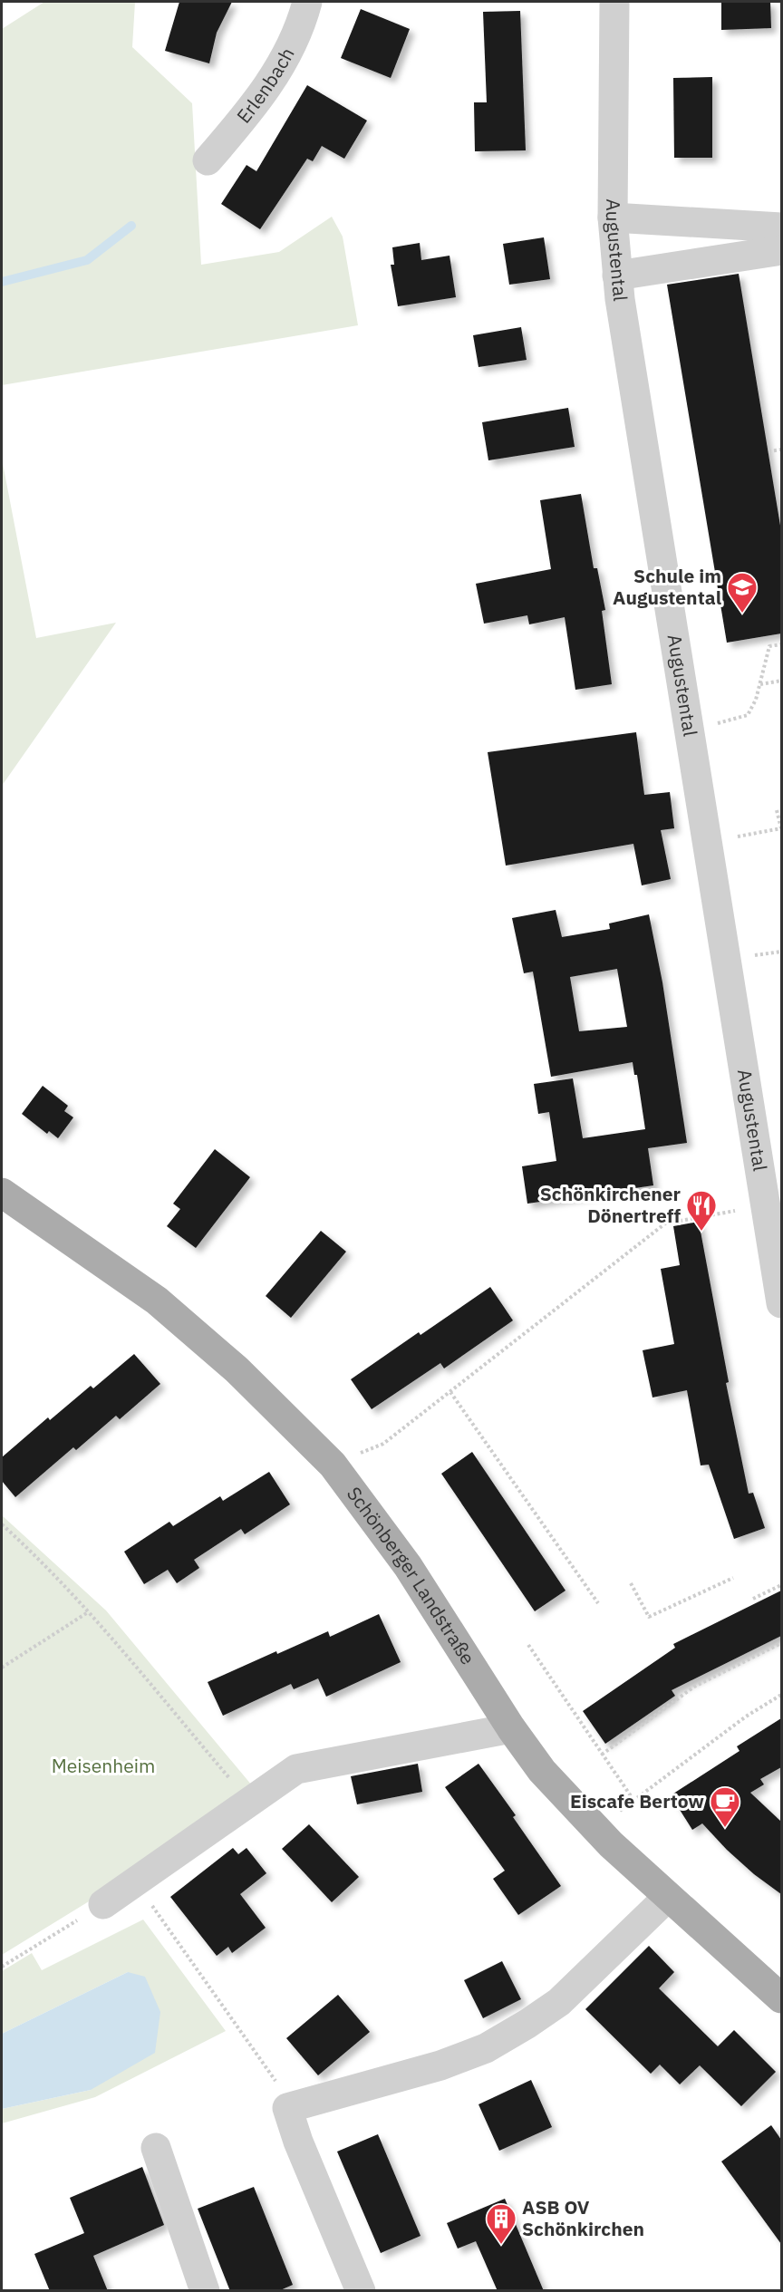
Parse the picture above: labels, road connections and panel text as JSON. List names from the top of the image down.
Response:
{
  "streets": {
    "main road": ["Schönberger Landstraße"],
    "street": ["Erlenbach", "Augustental"]
  },
  "parks": ["Meisenheim"],
  "places": {
    "school or university": ["Schule im Augustental"],
    "restaurant": ["Schönkirchener Dönertreff"],
    "cafe": ["Eiscafe Bertow"],
    "building": ["ASB OV Schönkirchen"]
  }
}
